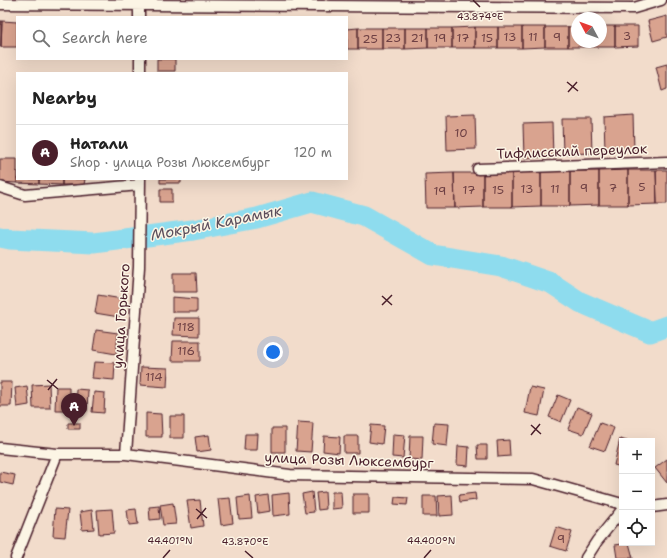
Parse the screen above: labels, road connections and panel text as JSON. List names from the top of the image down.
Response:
{
  "streets": {
    "street": ["Тифлисский переулок", "улица Горького", "улица Розы Люксембург"]
  },
  "crossings": [
    ["улица Горького", "улица Розы Люксембург"]
  ],
  "water": ["Мокрый Карамык"],
  "house_numbers": [
    "3",
    "13",
    "11",
    "9",
    "23",
    "21",
    "19",
    "17",
    "15",
    "25",
    "10",
    "5",
    "9",
    "7",
    "13",
    "11",
    "17",
    "15",
    "19",
    "118",
    "116",
    "114",
    "9"
  ],
  "north": "top left",
  "page": {
    "search": "Search here",
    "heading": "Nearby",
    "list": [
      {
        "mark": "A",
        "name": "Натали",
        "note": "Shop · улица Розы Люксембург",
        "value": "120 m"
      }
    ],
    "pins": "A",
    "map_buttons": ["+", "−"]
  },
  "coordinates": [
    "43.874°E",
    "44.401°N",
    "44.400°N",
    "43.870°E"
  ]
}
